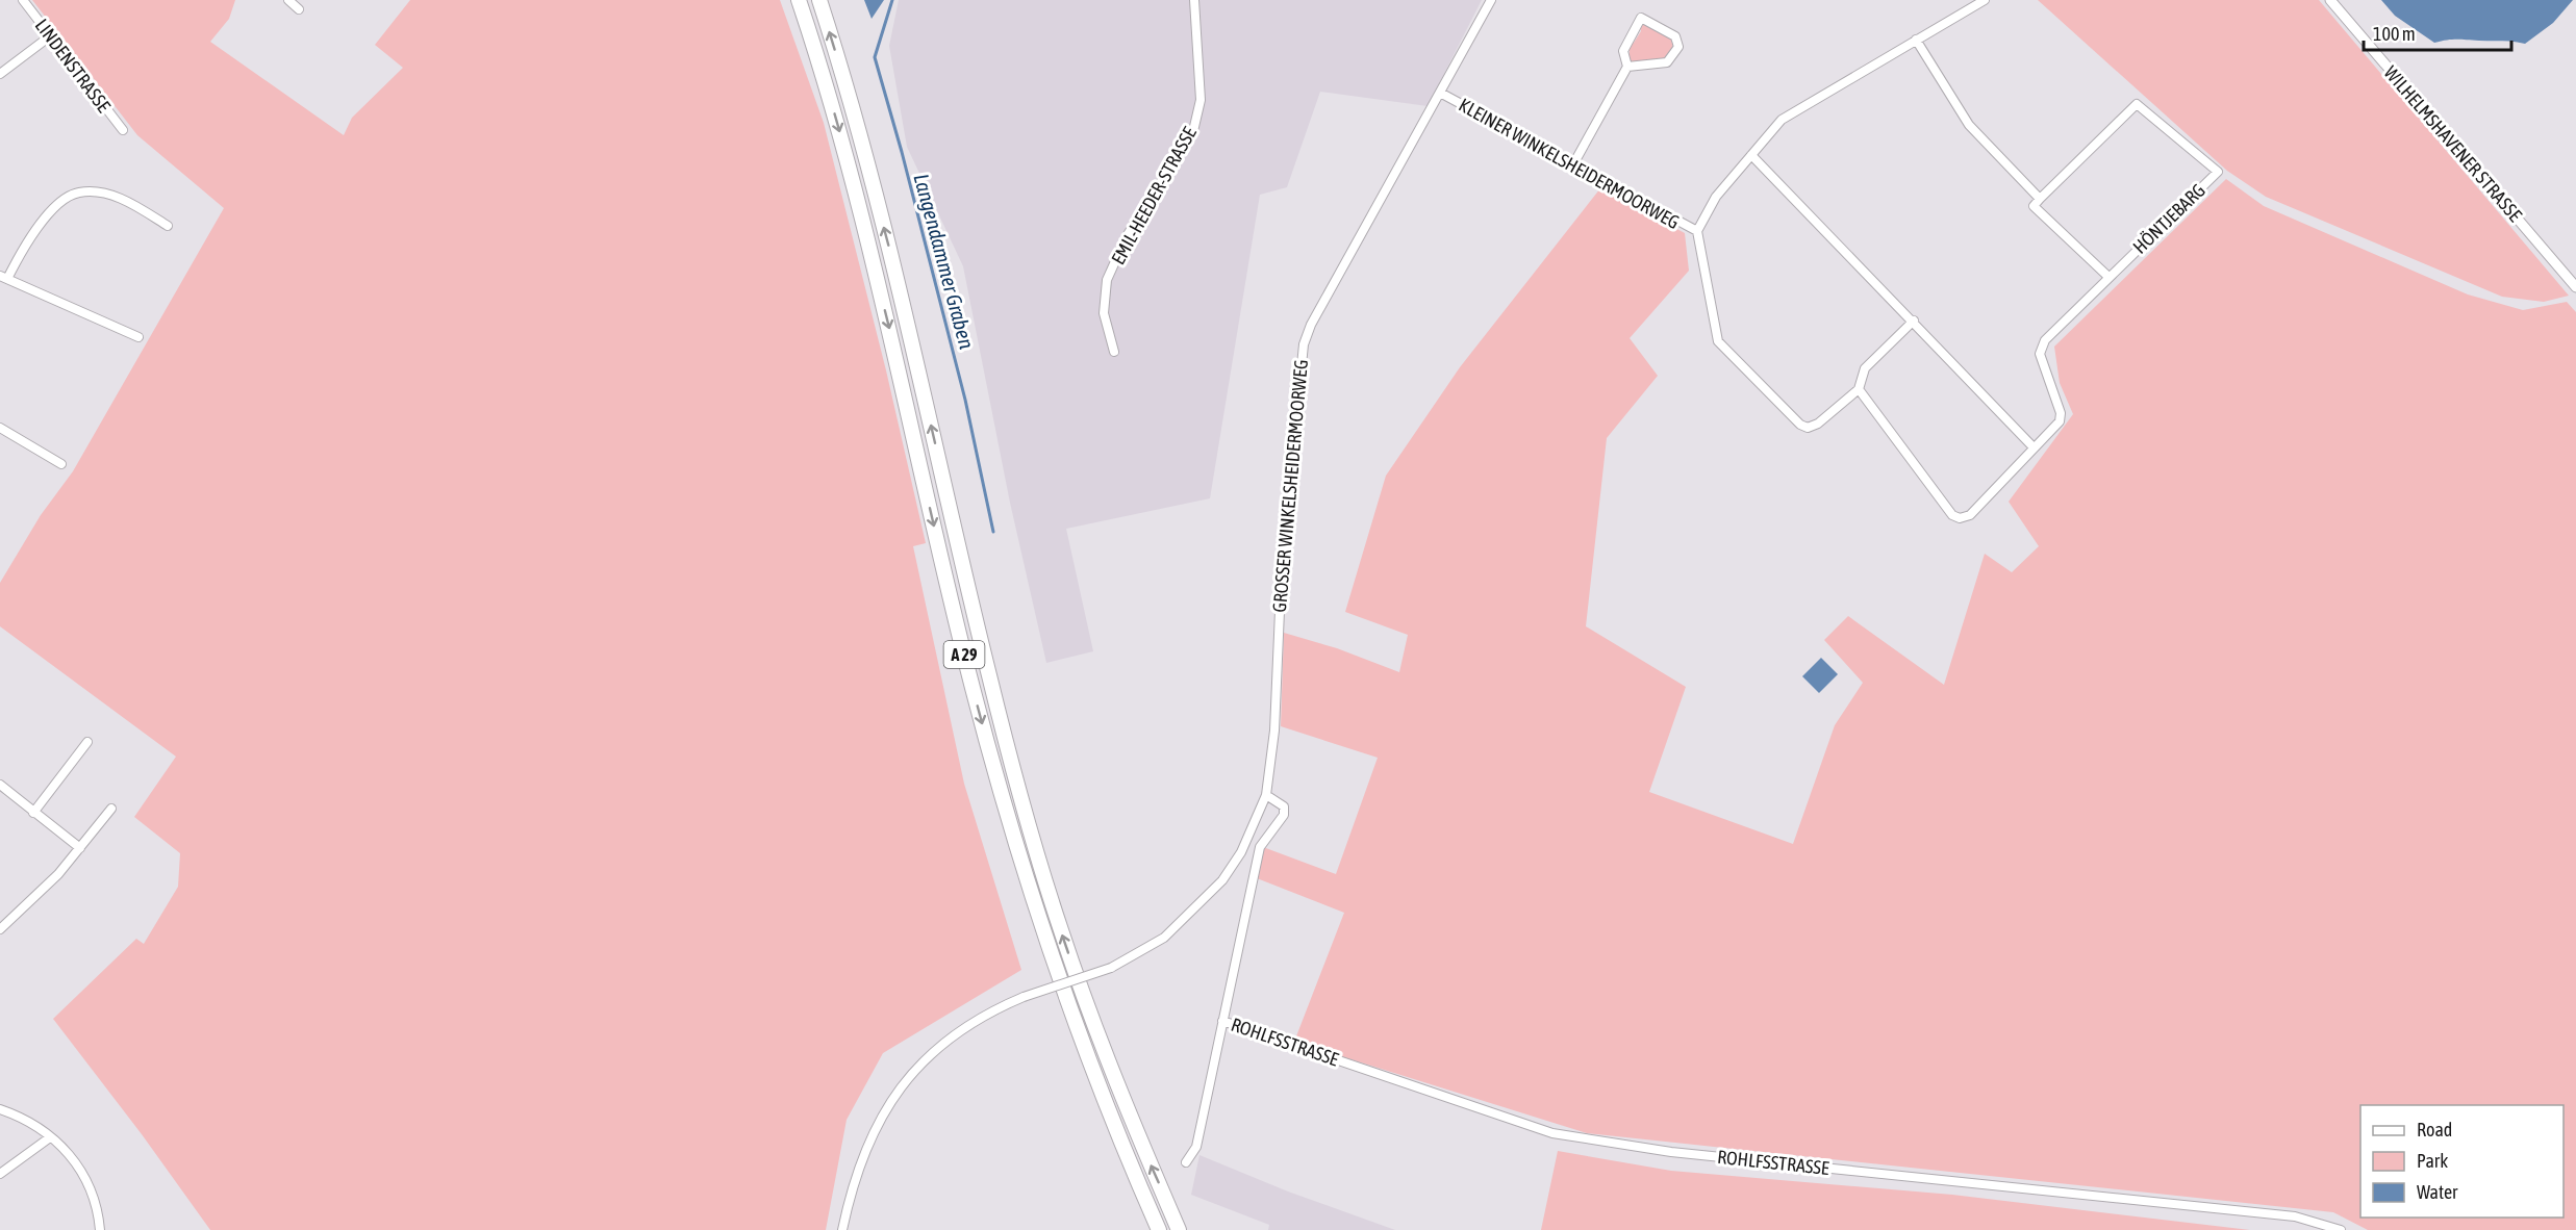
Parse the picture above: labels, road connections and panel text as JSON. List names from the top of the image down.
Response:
{
  "streets": {
    "highway": ["A 29"],
    "street": [
      "LINDENSTRASSE",
      "WILHELMSHAVENER STRASSE",
      "KLEINER WINKELSHEIDERMOORWEG",
      "EMIL-HEEDER-STRASSE",
      "HÖNTJEBARG",
      "GROSSER WINKELSHEIDERMOORWEG",
      "ROHLFSSTRASSE"
    ]
  },
  "crossings": [
    ["KLEINER WINKELSHEIDERMOORWEG", "GROSSER WINKELSHEIDERMOORWEG"]
  ],
  "water": ["Langendammer Graben"],
  "legend": ["Road", "Park", "Water"],
  "scale_bar": "100 m"
}
